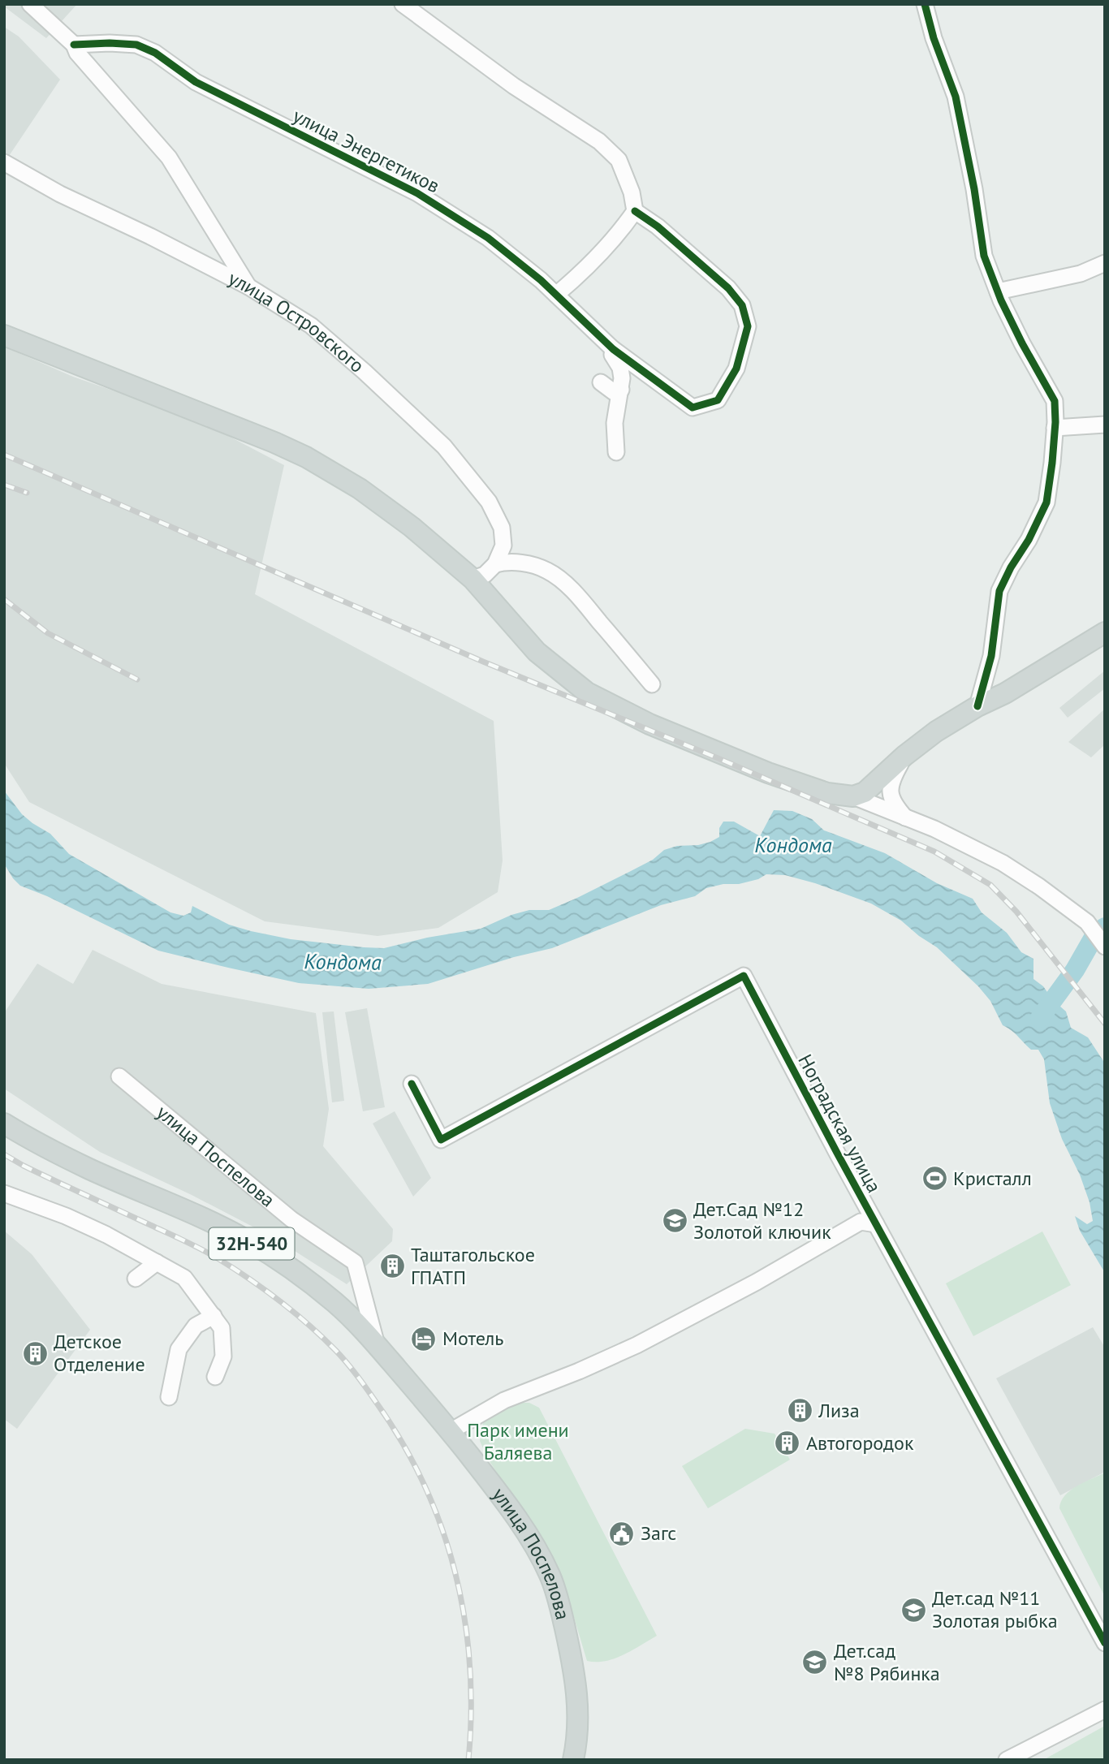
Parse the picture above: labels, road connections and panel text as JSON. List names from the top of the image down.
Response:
{
  "streets": {
    "main road": ["улица Поспелова", "32Н-540"],
    "street": ["улица Энергетиков", "улица Островского", "Ноградская улица"]
  },
  "crossings": [
    ["улица Поспелова", "32Н-540"]
  ],
  "water": ["Кондома"],
  "parks": ["Парк имени Баляева"],
  "places": {
    "sports": ["Кристалл"],
    "school or university": ["Дет.Сад №12 Золотой ключик", "Дет.сад №11 Золотая рыбка", "Дет.сад №8 Рябинка"],
    "building": [
      "Таштагольское ГПАТП",
      "Детское Отделение",
      "Лиза",
      "Автогородок"
    ],
    "hotel": ["Мотель"],
    "public building": ["Загс"]
  }
}
